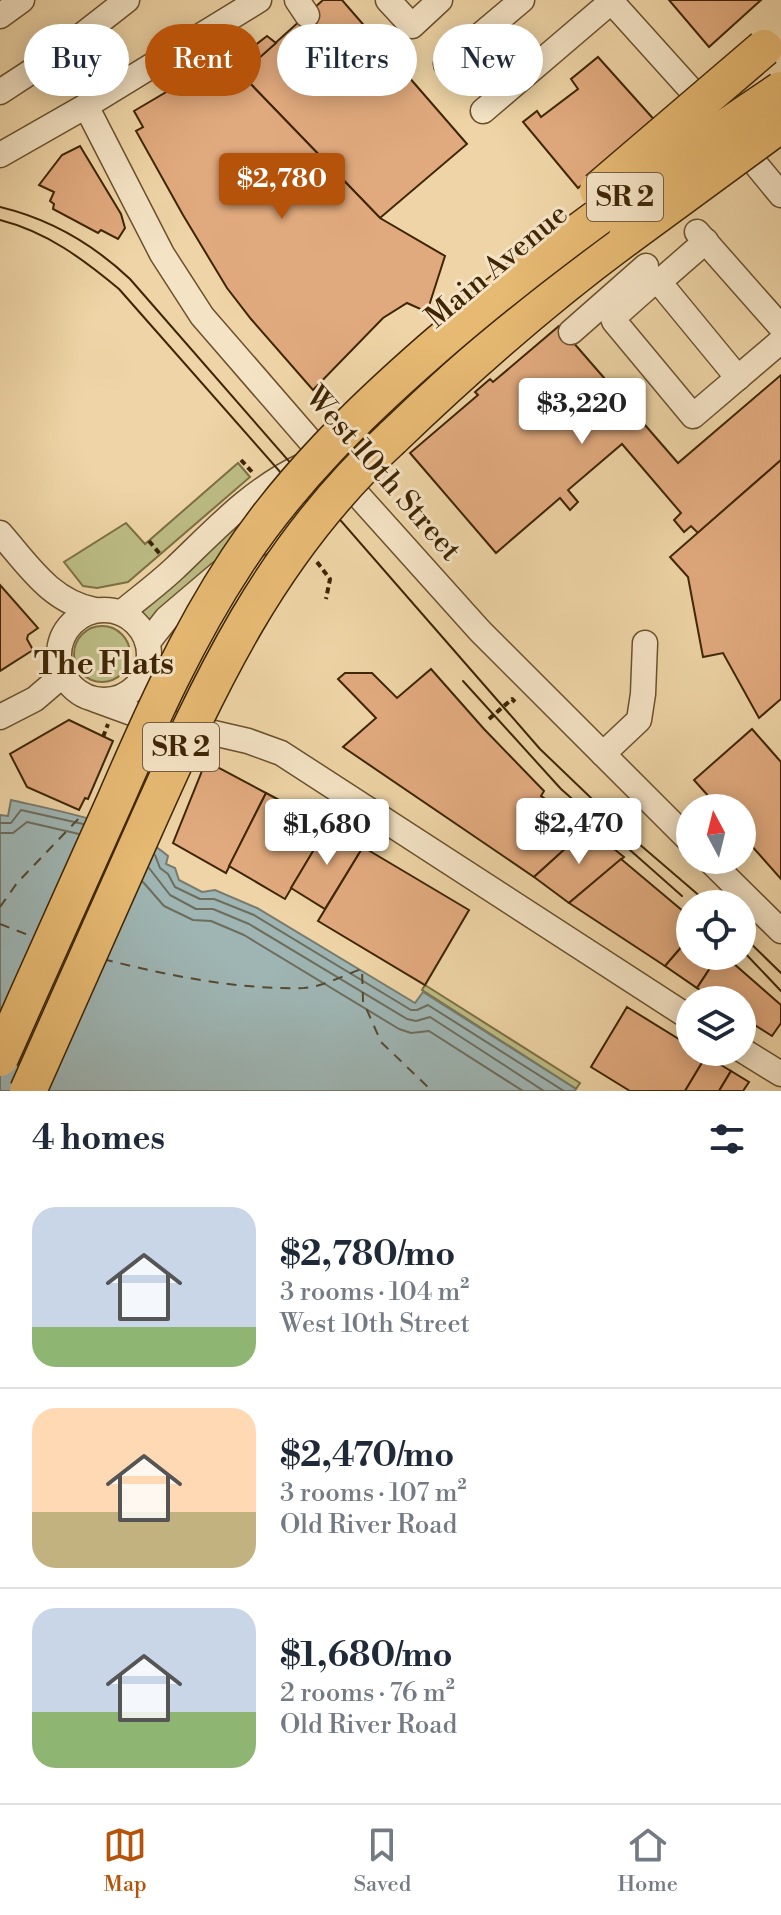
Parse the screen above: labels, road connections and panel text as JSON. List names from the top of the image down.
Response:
{
  "streets": {
    "highway": ["SR 2"],
    "street": ["Main Avenue", "West 10th Street"]
  },
  "crossings": [
    ["Main Avenue", "West 10th Street"]
  ],
  "districts": ["The Flats"],
  "north": "top",
  "page": {
    "chip": [
      "Buy",
      "Rent",
      "Filters",
      "New"
    ],
    "price": [
      "$2,780",
      "$3,220",
      "$2,470",
      "$1,680"
    ],
    "heading": "4 homes",
    "list": [
      {
        "name": "$2,780/mo",
        "note": "3 rooms · 104 m² · West 10th Street"
      },
      {
        "name": "$2,470/mo",
        "note": "3 rooms · 107 m² · Old River Road"
      },
      {
        "name": "$1,680/mo",
        "note": "2 rooms · 76 m² · Old River Road"
      }
    ],
    "tabs": ["Map", "Saved", "Home"]
  }
}
